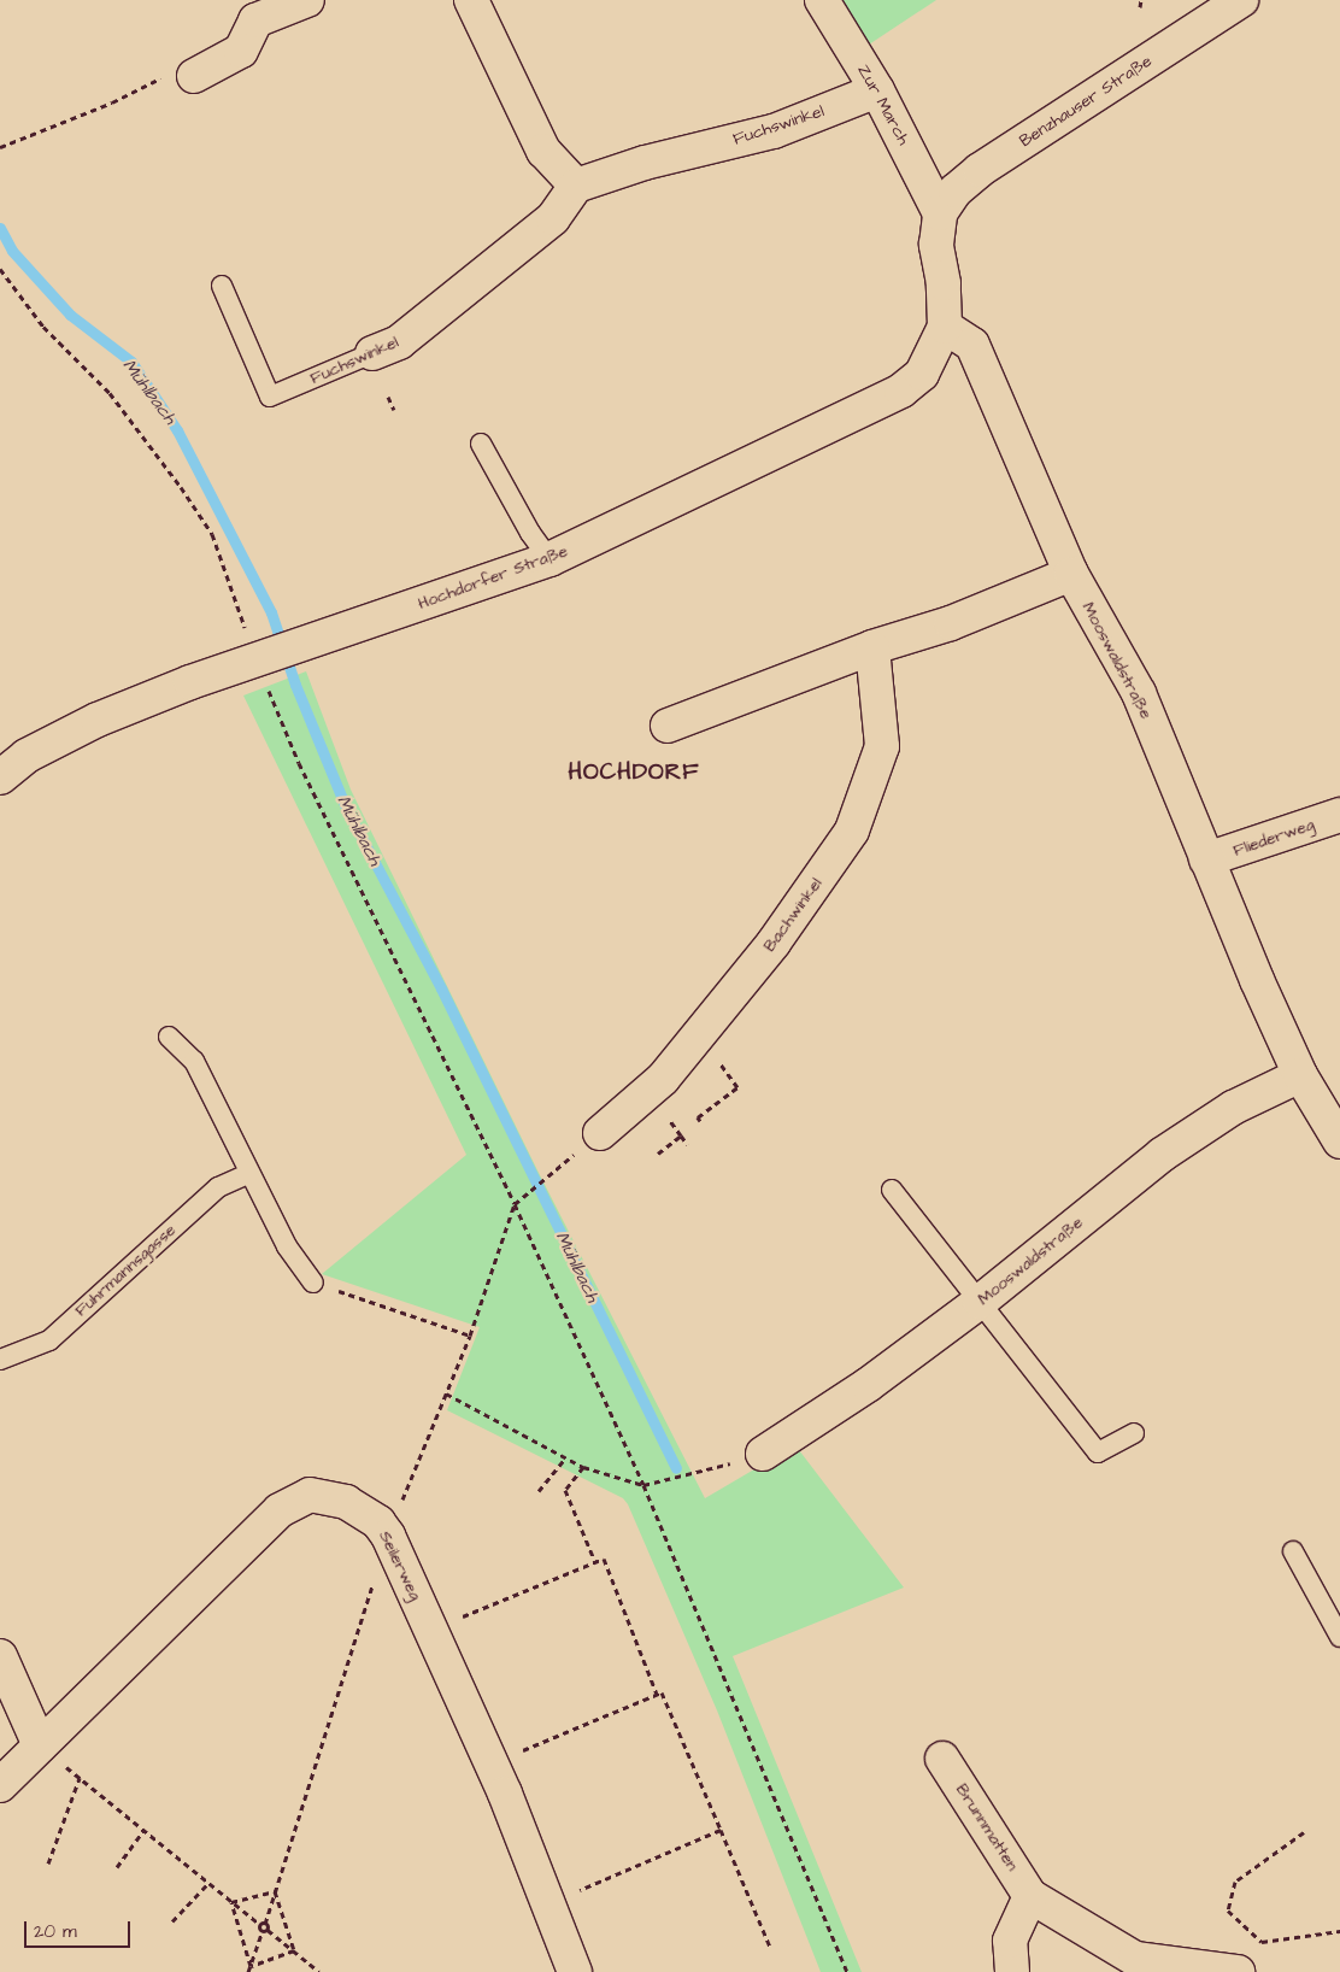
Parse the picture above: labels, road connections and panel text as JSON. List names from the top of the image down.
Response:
{
  "streets": {
    "street": [
      "Benzhauser Straße",
      "Zur March",
      "Fuchswinkel",
      "Hochdorfer Straße",
      "Mooswaldstraße",
      "Fliederweg",
      "Bachwinkel",
      "Seilerweg",
      "Brunnmatten"
    ],
    "lane": ["Fuhrmannsgasse"]
  },
  "crossings": [
    ["Benzhauser Straße", "Zur March"],
    ["Benzhauser Straße", "Hochdorfer Straße"],
    ["Zur March", "Fuchswinkel"],
    ["Zur March", "Hochdorfer Straße"],
    ["Hochdorfer Straße", "Mooswaldstraße"],
    ["Mooswaldstraße", "Fliederweg"]
  ],
  "districts": ["HOCHDORF"],
  "water": ["Mühlbach"],
  "scale_bar": "20 m"
}
